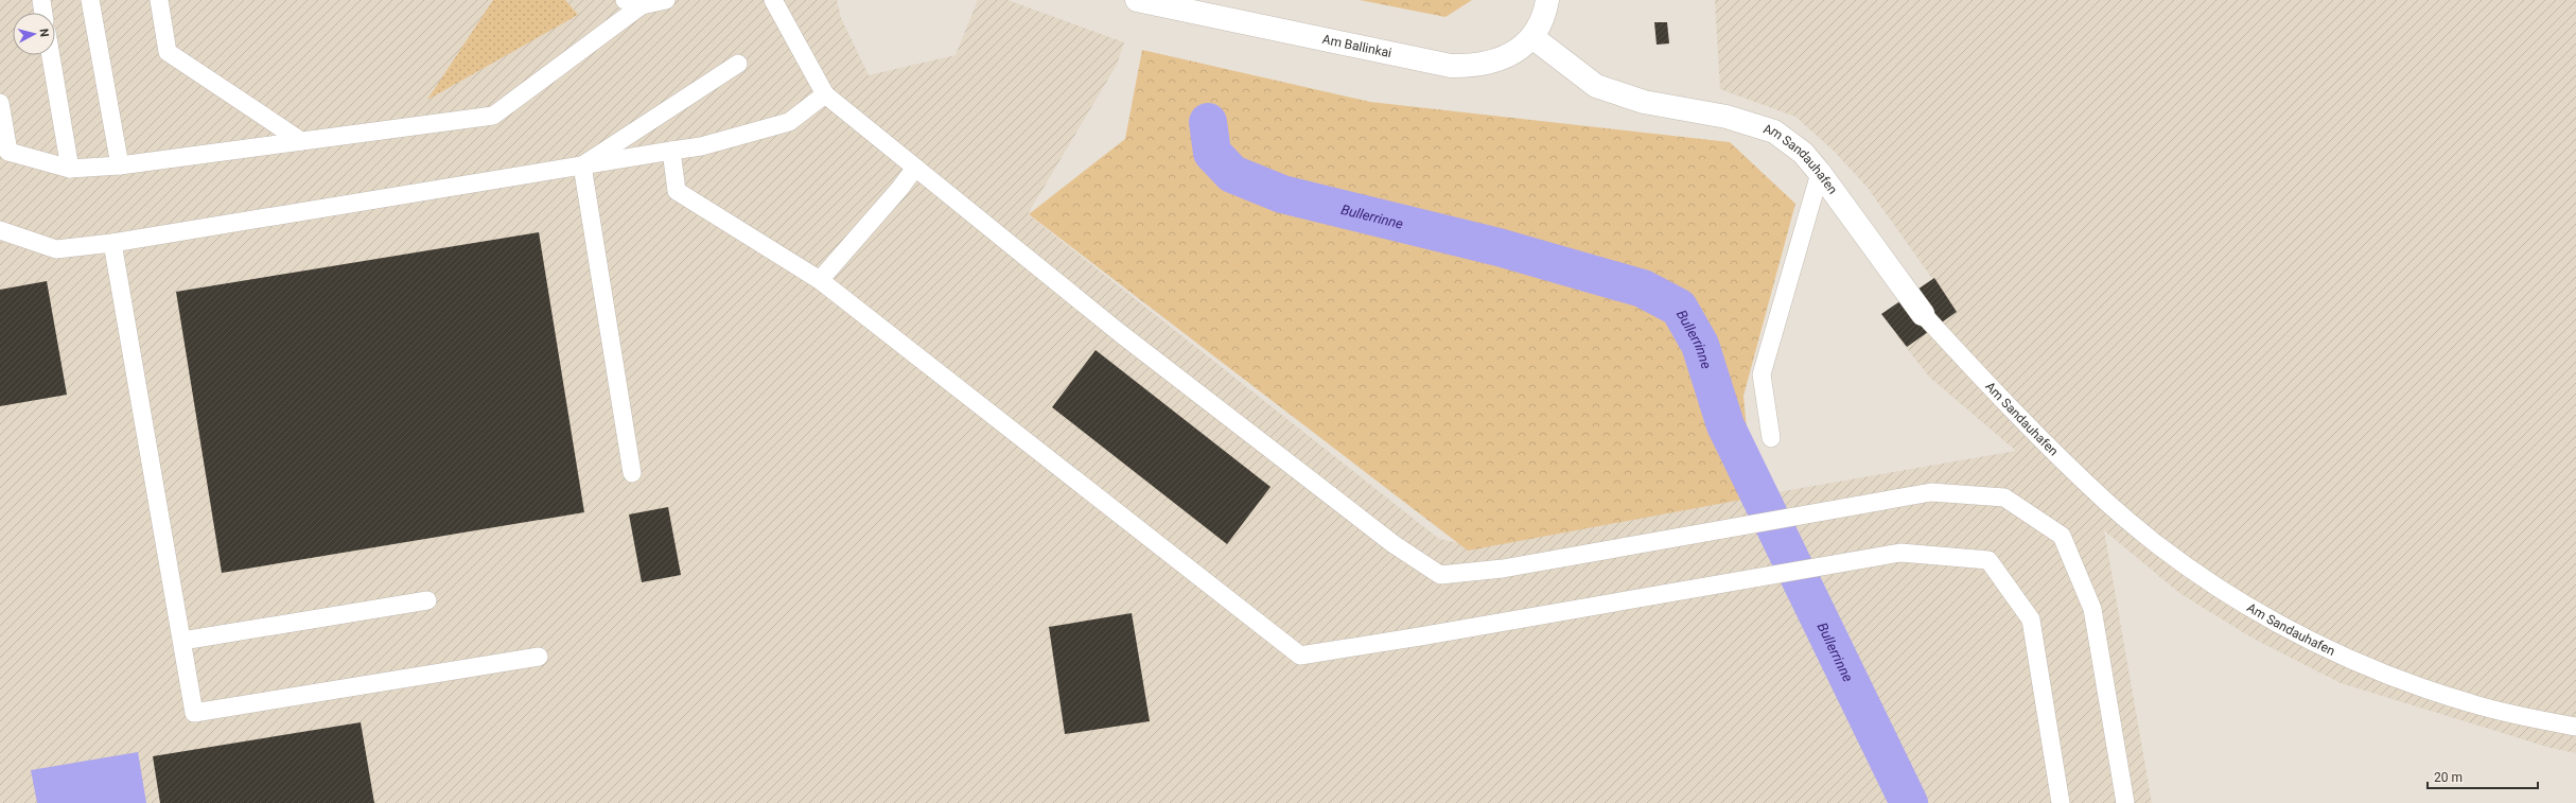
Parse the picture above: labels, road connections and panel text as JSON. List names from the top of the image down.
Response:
{
  "streets": {
    "street": ["Am Ballinkai", "Am Sandauhafen"]
  },
  "crossings": [
    ["Am Ballinkai", "Am Sandauhafen"]
  ],
  "water": ["Bullerrinne"],
  "scale_bar": "20 m",
  "north": "right"
}
